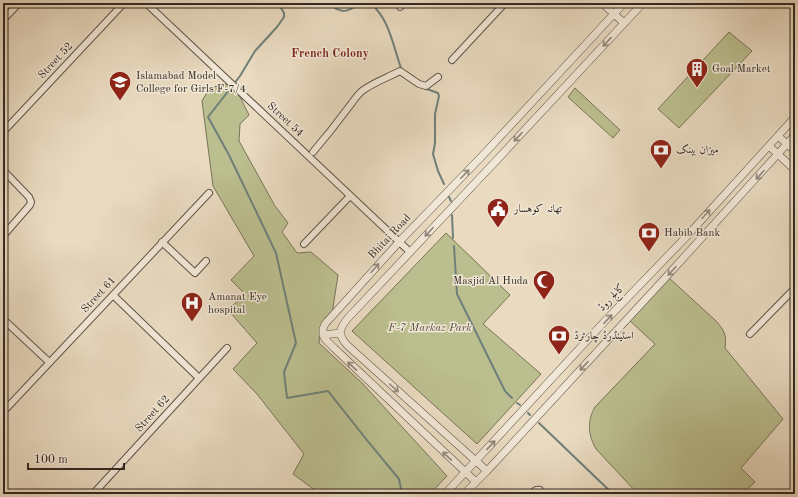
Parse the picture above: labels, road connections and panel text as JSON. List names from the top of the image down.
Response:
{
  "streets": {
    "street": [
      "Street 52",
      "Street 54",
      "Bhitai Road",
      "Street 61",
      "کالج روڈ",
      "Street 62"
    ]
  },
  "crossings": [
    ["Street 54", "Bhitai Road"]
  ],
  "districts": ["French Colony"],
  "parks": ["F-7 Markaz Park"],
  "places": {
    "building": ["Goal Market"],
    "school or university": ["Islamabad Model College for Girls F-7/4"],
    "bank": ["میزان بینک", "Habib Bank", "اسٹینڈرڈ چارٹرڈ"],
    "public building": ["تھانہ کوہسار"],
    "mosque": ["Masjid Al Huda"],
    "hospital": ["Amanat Eye hospital"]
  },
  "scale_bar": "100 m"
}
